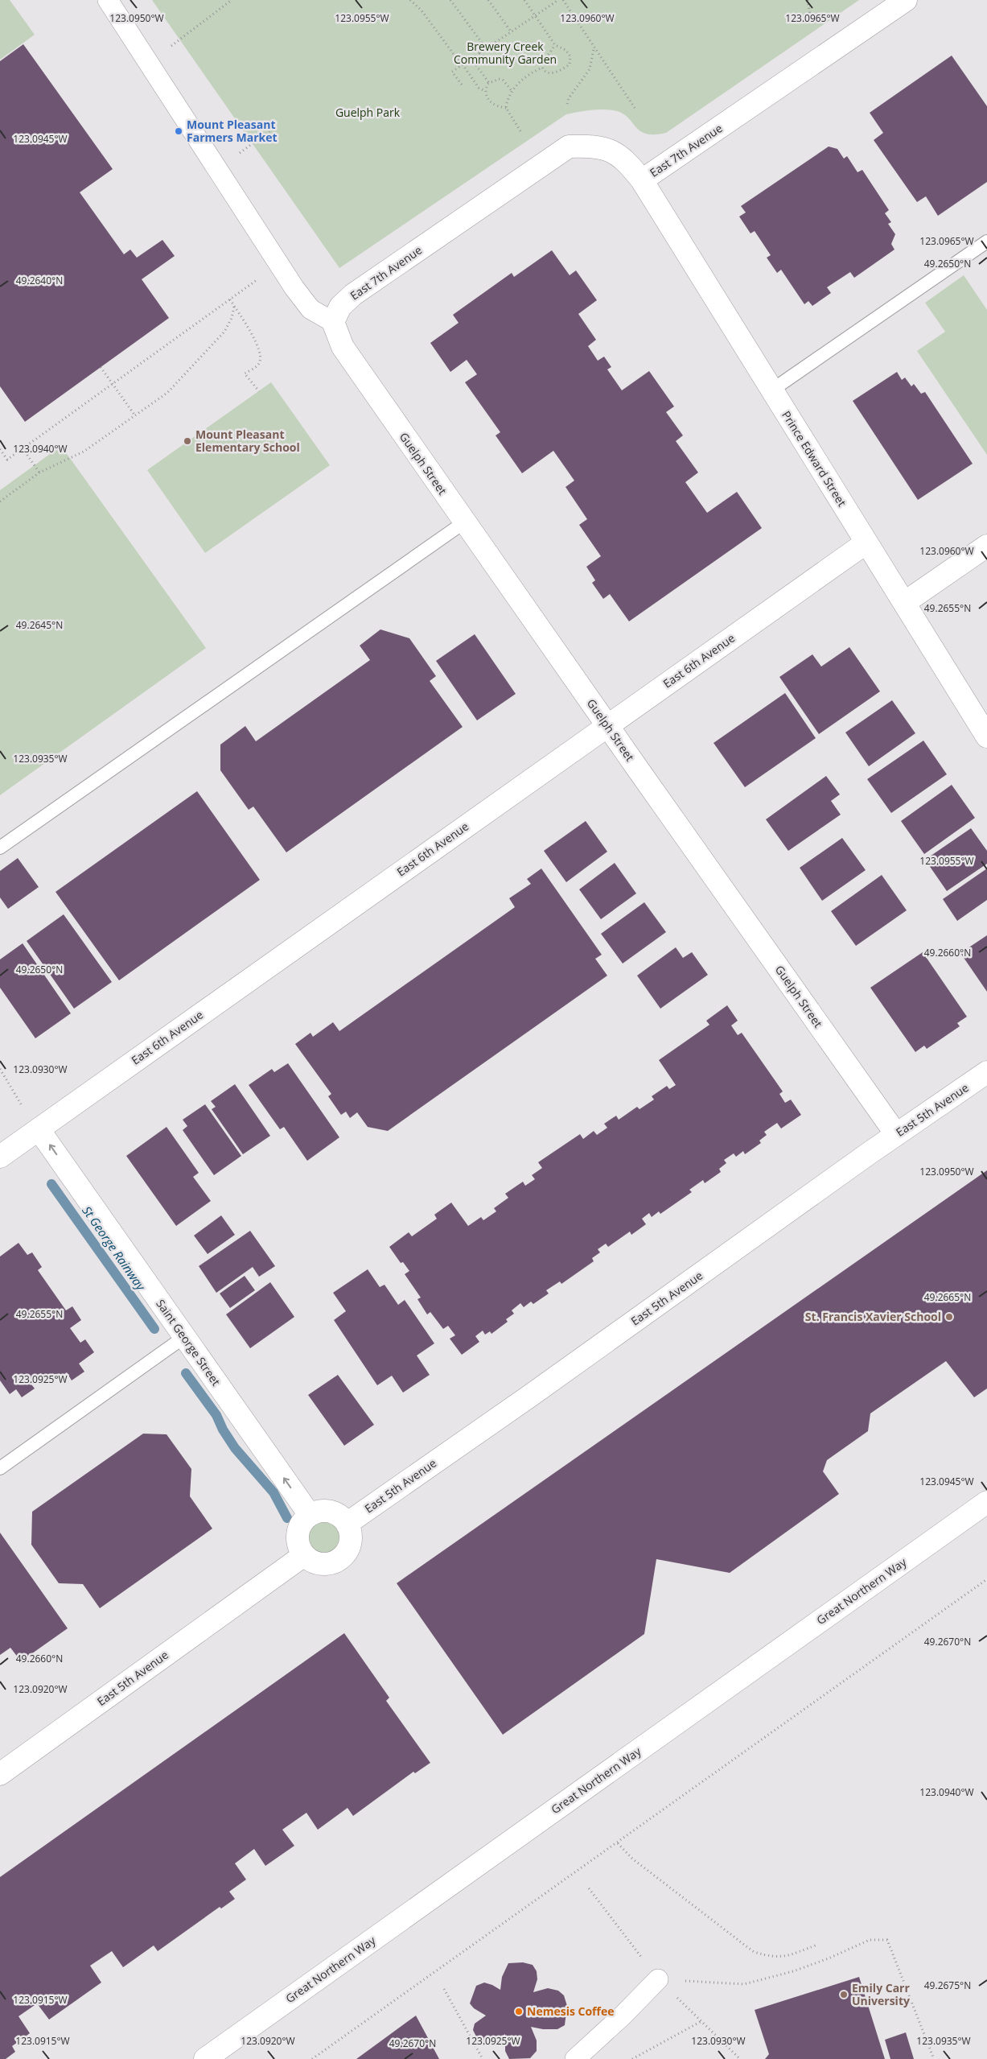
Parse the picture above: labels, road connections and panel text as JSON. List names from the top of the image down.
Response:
{
  "streets": {
    "street": [
      "East 7th Avenue",
      "Prince Edward Street",
      "Guelph Street",
      "East 6th Avenue",
      "East 5th Avenue",
      "Saint George Street",
      "Great Northern Way"
    ]
  },
  "crossings": [
    ["East 7th Avenue", "Prince Edward Street"],
    ["East 7th Avenue", "Guelph Street"],
    ["Prince Edward Street", "East 6th Avenue"],
    ["Guelph Street", "East 6th Avenue"],
    ["Guelph Street", "East 5th Avenue"],
    ["East 6th Avenue", "Saint George Street"],
    ["East 5th Avenue", "Saint George Street"]
  ],
  "one_way": ["Saint George Street"],
  "water": ["St George Rainway"],
  "parks": ["Brewery Creek Community Garden", "Guelph Park"],
  "places": [
    "Mount Pleasant Farmers Market",
    "Mount Pleasant Elementary School",
    "St. Francis Xavier School",
    "Emily Carr University",
    "Nemesis Coffee"
  ],
  "coordinates": [
    "123.0950°W",
    "123.0955°W",
    "123.0960°W",
    "123.0965°W",
    "123.0945°W",
    "49.2650°N",
    "49.2640°N",
    "123.0940°W",
    "49.2655°N",
    "49.2645°N",
    "123.0935°W",
    "49.2660°N",
    "123.0930°W",
    "49.2665°N",
    "123.0925°W",
    "49.2670°N",
    "123.0920°W",
    "49.2675°N",
    "123.0915°W"
  ]
}
